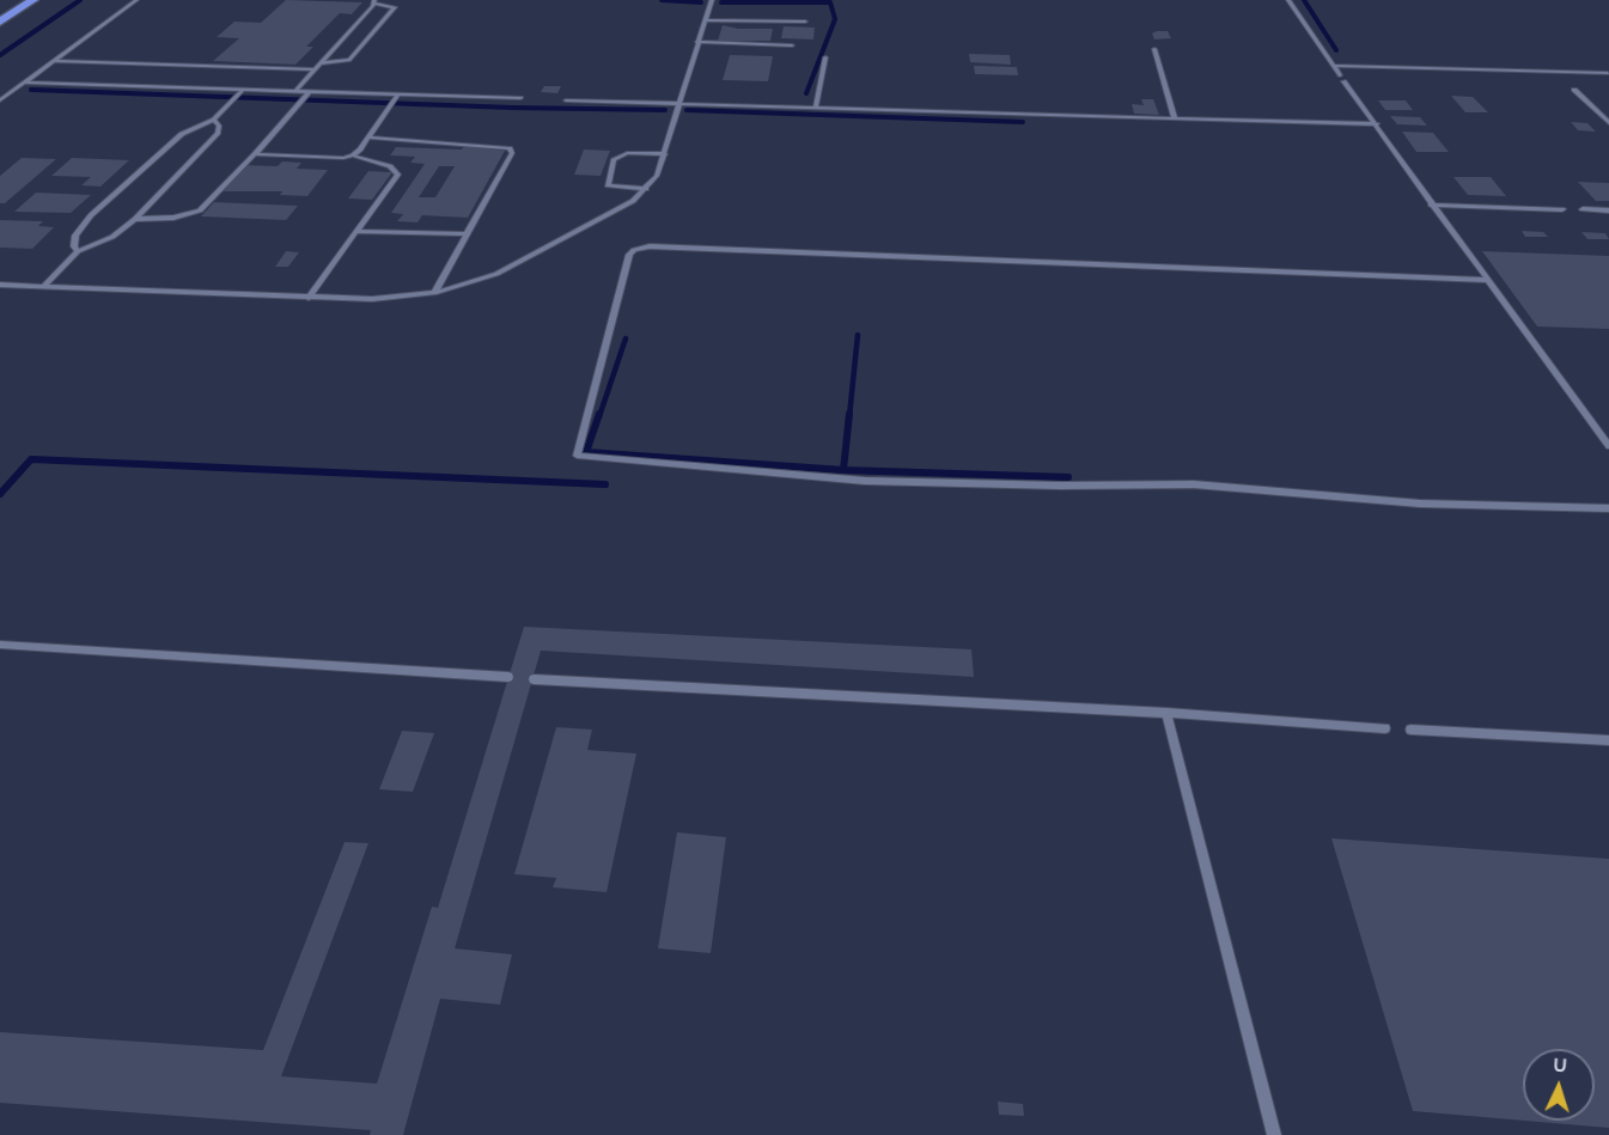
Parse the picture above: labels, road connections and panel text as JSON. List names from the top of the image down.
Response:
{
  "north": "top"
}
